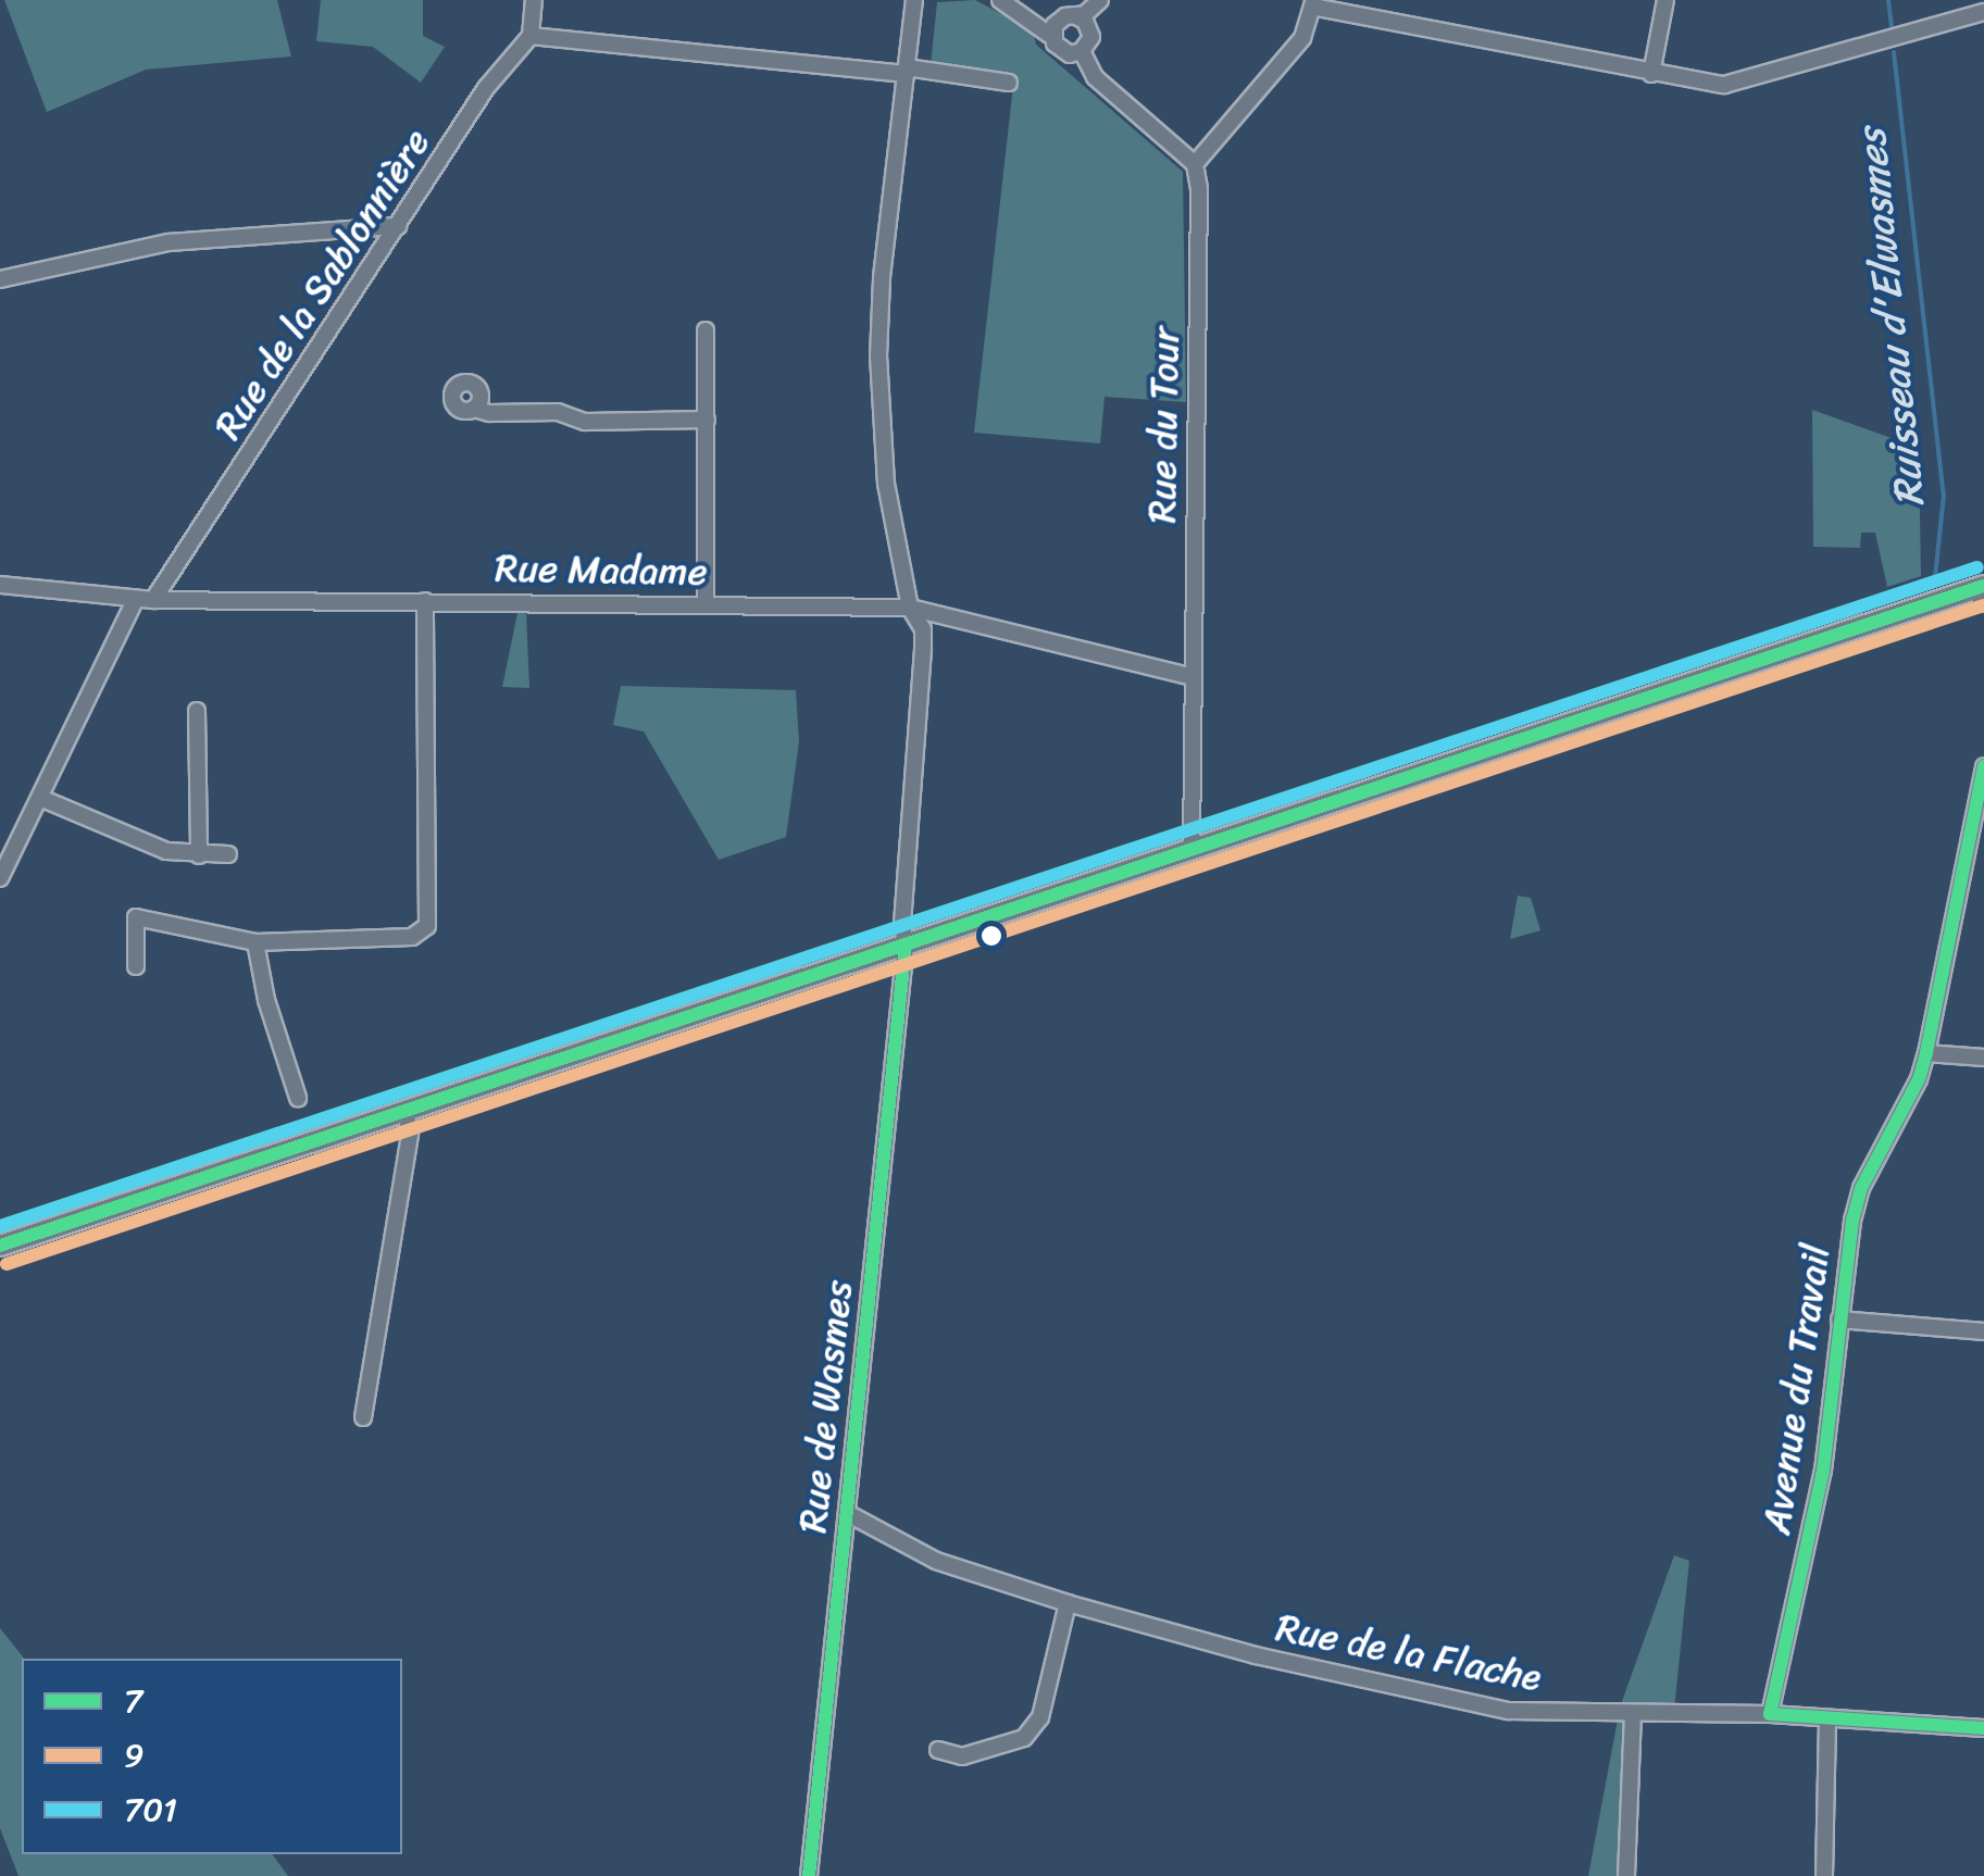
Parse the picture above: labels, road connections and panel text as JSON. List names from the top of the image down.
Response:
{
  "streets": {
    "street": [
      "Rue de la Sablonnière",
      "Rue du Tour",
      "Rue Madame",
      "Avenue du Travail",
      "Rue de Wasmes",
      "Rue de la Flache"
    ]
  },
  "crossings": [
    ["Rue de la Sablonnière", "Rue Madame"],
    ["Rue du Tour", "Rue Madame"],
    ["Rue Madame", "Rue de Wasmes"],
    ["Avenue du Travail", "Rue de la Flache"],
    ["Rue de Wasmes", "Rue de la Flache"]
  ],
  "water": ["Ruisseau d'Elwasmes"],
  "lines": ["transit line 701", "transit line 7", "transit line 9"],
  "legend": ["7", "9", "701"]
}
